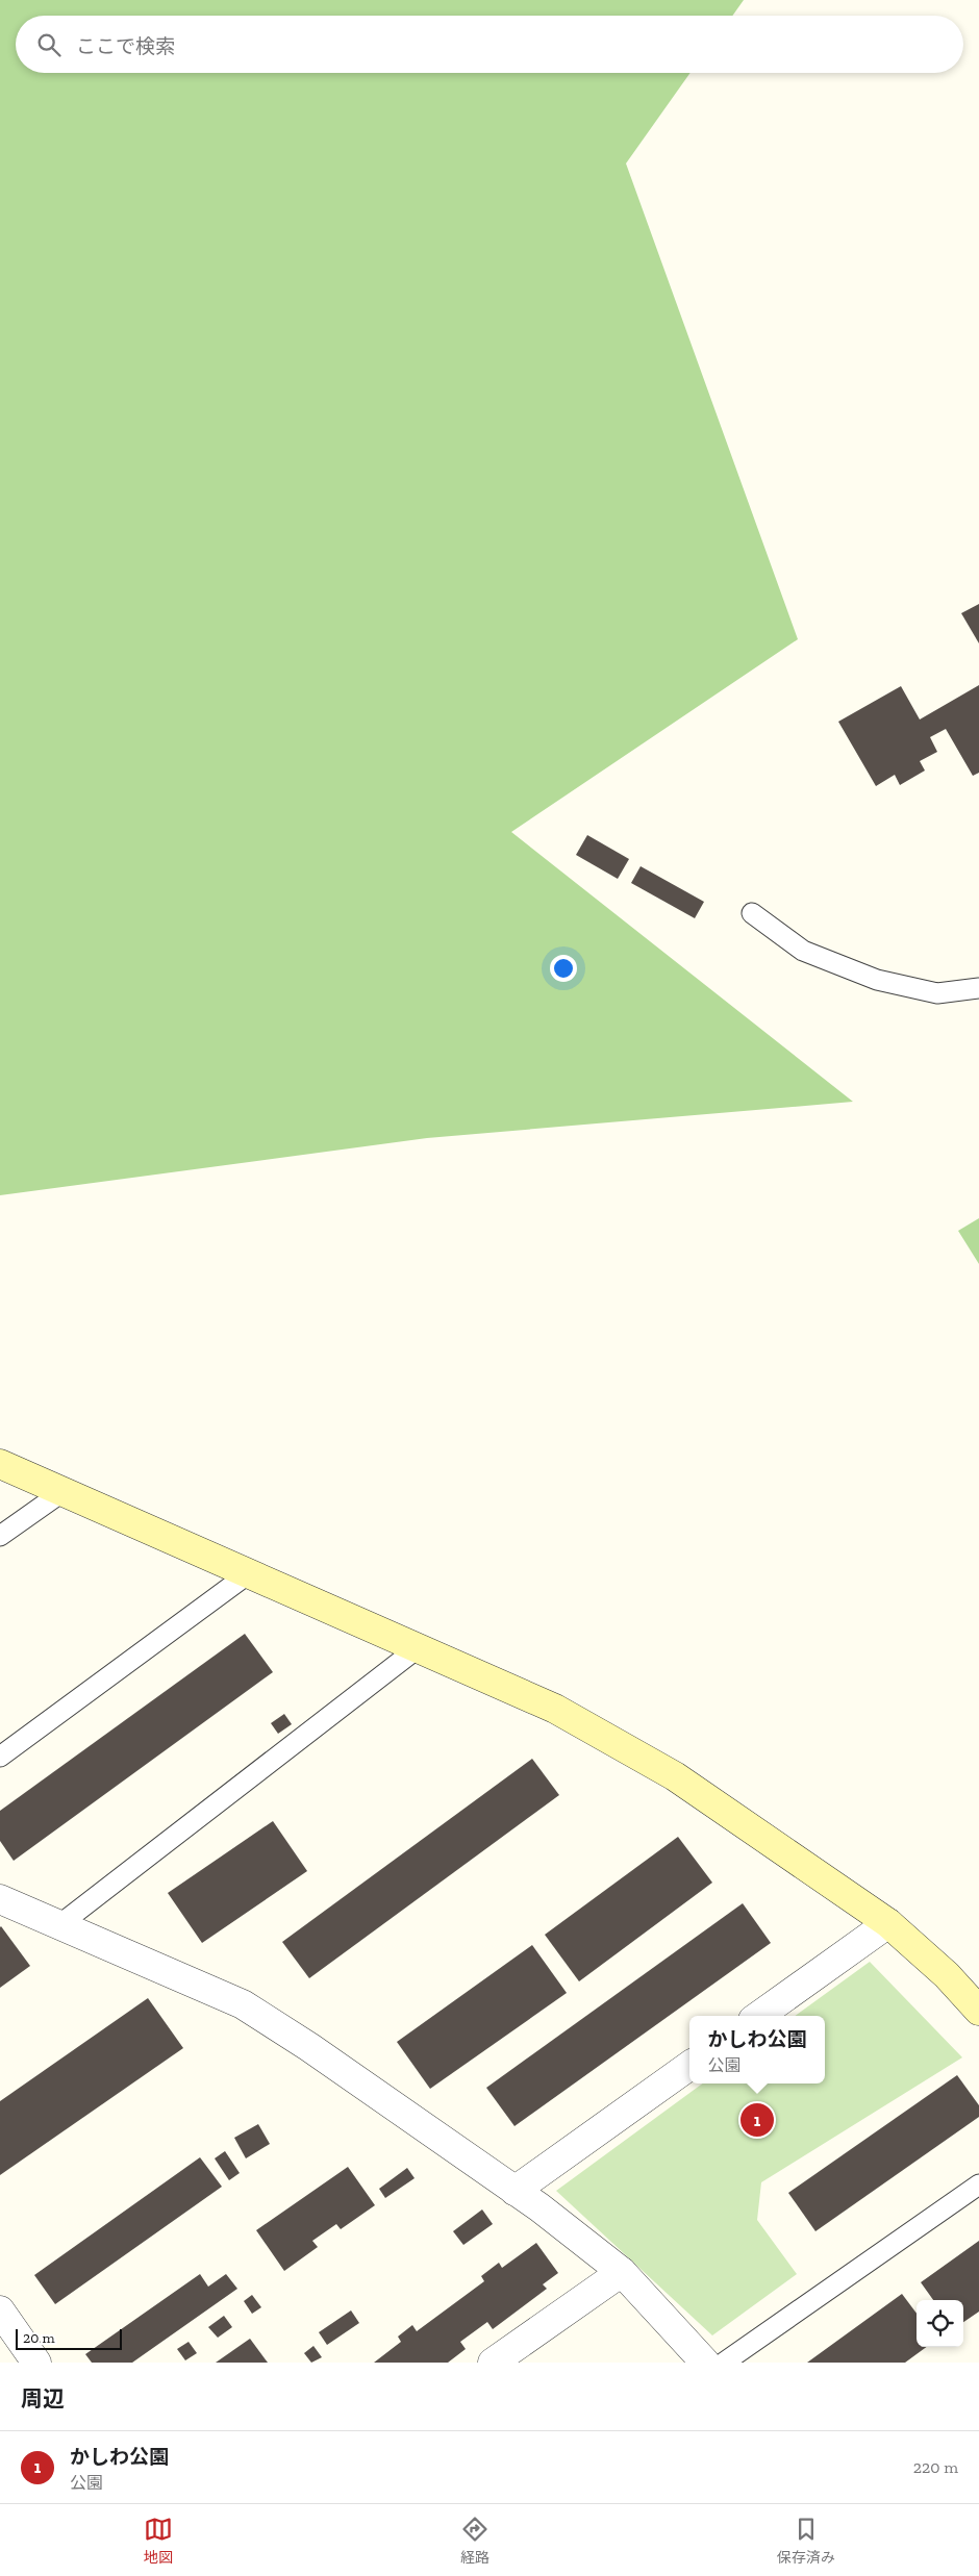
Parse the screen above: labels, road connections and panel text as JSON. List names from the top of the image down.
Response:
{
  "scale_bar": "20 m",
  "page": {
    "search": "ここで検索",
    "popup": ["かしわ公園", "公園"],
    "pins": "1",
    "scale": "20 m",
    "heading": "周辺",
    "list": [
      {
        "mark": "1",
        "name": "かしわ公園",
        "note": "公園",
        "value": "220 m"
      }
    ],
    "nav": ["地図", "経路", "保存済み"]
  }
}
